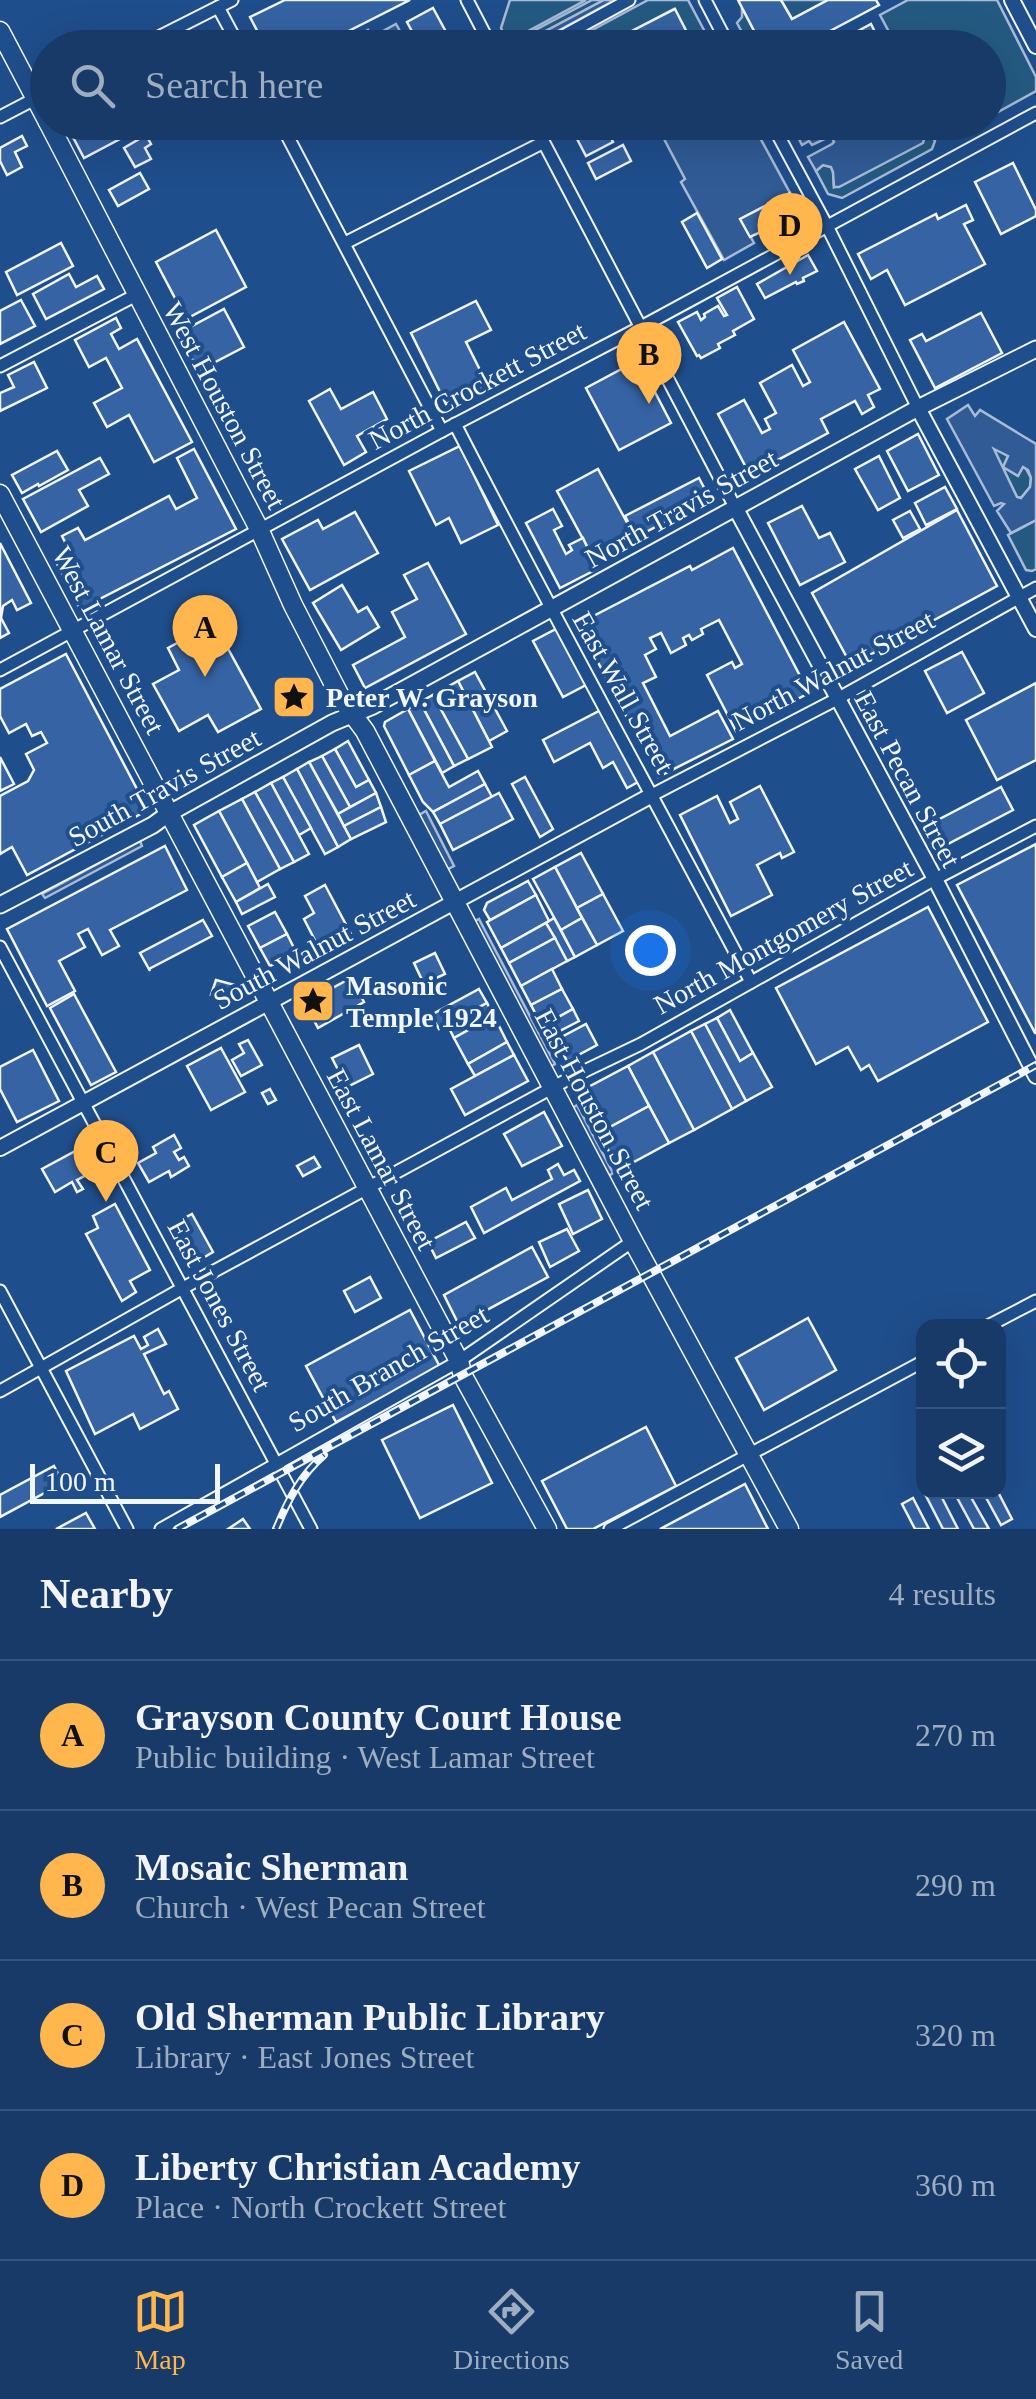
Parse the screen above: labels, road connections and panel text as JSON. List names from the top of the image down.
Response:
{
  "streets": {
    "main road": [
      "West Houston Street",
      "North Travis Street",
      "West Lamar Street",
      "South Travis Street",
      "East Houston Street",
      "East Lamar Street"
    ],
    "street": [
      "North Crockett Street",
      "North Walnut Street",
      "East Wall Street",
      "East Pecan Street",
      "North Montgomery Street",
      "South Walnut Street",
      "East Jones Street",
      "South Branch Street"
    ]
  },
  "crossings": [
    ["North Crockett Street", "West Houston Street"],
    ["North Crockett Street", "West Lamar Street"],
    ["North Crockett Street", "East Wall Street"],
    ["West Houston Street", "North Travis Street"],
    ["West Houston Street", "South Travis Street"],
    ["West Houston Street", "East Houston Street"],
    ["North Travis Street", "East Wall Street"],
    ["North Travis Street", "East Pecan Street"],
    ["North Travis Street", "South Travis Street"],
    ["North Travis Street", "East Houston Street"],
    ["West Lamar Street", "South Travis Street"],
    ["West Lamar Street", "East Lamar Street"],
    ["North Walnut Street", "East Wall Street"],
    ["North Walnut Street", "East Pecan Street"],
    ["North Walnut Street", "South Walnut Street"],
    ["East Wall Street", "North Montgomery Street"],
    ["East Wall Street", "South Walnut Street"],
    ["East Pecan Street", "North Montgomery Street"],
    ["South Travis Street", "East Houston Street"],
    ["South Travis Street", "East Lamar Street"],
    ["North Montgomery Street", "East Houston Street"],
    ["North Montgomery Street", "East Lamar Street"],
    ["North Montgomery Street", "East Jones Street"],
    ["South Walnut Street", "East Houston Street"],
    ["South Walnut Street", "East Lamar Street"],
    ["South Walnut Street", "East Jones Street"],
    ["East Houston Street", "South Branch Street"],
    ["East Lamar Street", "South Branch Street"],
    ["East Jones Street", "South Branch Street"]
  ],
  "places": {
    "place": ["Peter W. Grayson", "Masonic Temple 1924"]
  },
  "scale_bar": "100 m",
  "page": {
    "search": "Search here",
    "pins": [
      "D",
      "B",
      "A",
      "C"
    ],
    "scale": "100 m",
    "heading": ["Nearby", "4 results"],
    "list": [
      {
        "mark": "A",
        "name": "Grayson County Court House",
        "note": "Public building · West Lamar Street",
        "value": "270 m"
      },
      {
        "mark": "B",
        "name": "Mosaic Sherman",
        "note": "Church · West Pecan Street",
        "value": "290 m"
      },
      {
        "mark": "C",
        "name": "Old Sherman Public Library",
        "note": "Library · East Jones Street",
        "value": "320 m"
      },
      {
        "mark": "D",
        "name": "Liberty Christian Academy",
        "note": "Place · North Crockett Street",
        "value": "360 m"
      }
    ],
    "nav": ["Map", "Directions", "Saved"]
  }
}
